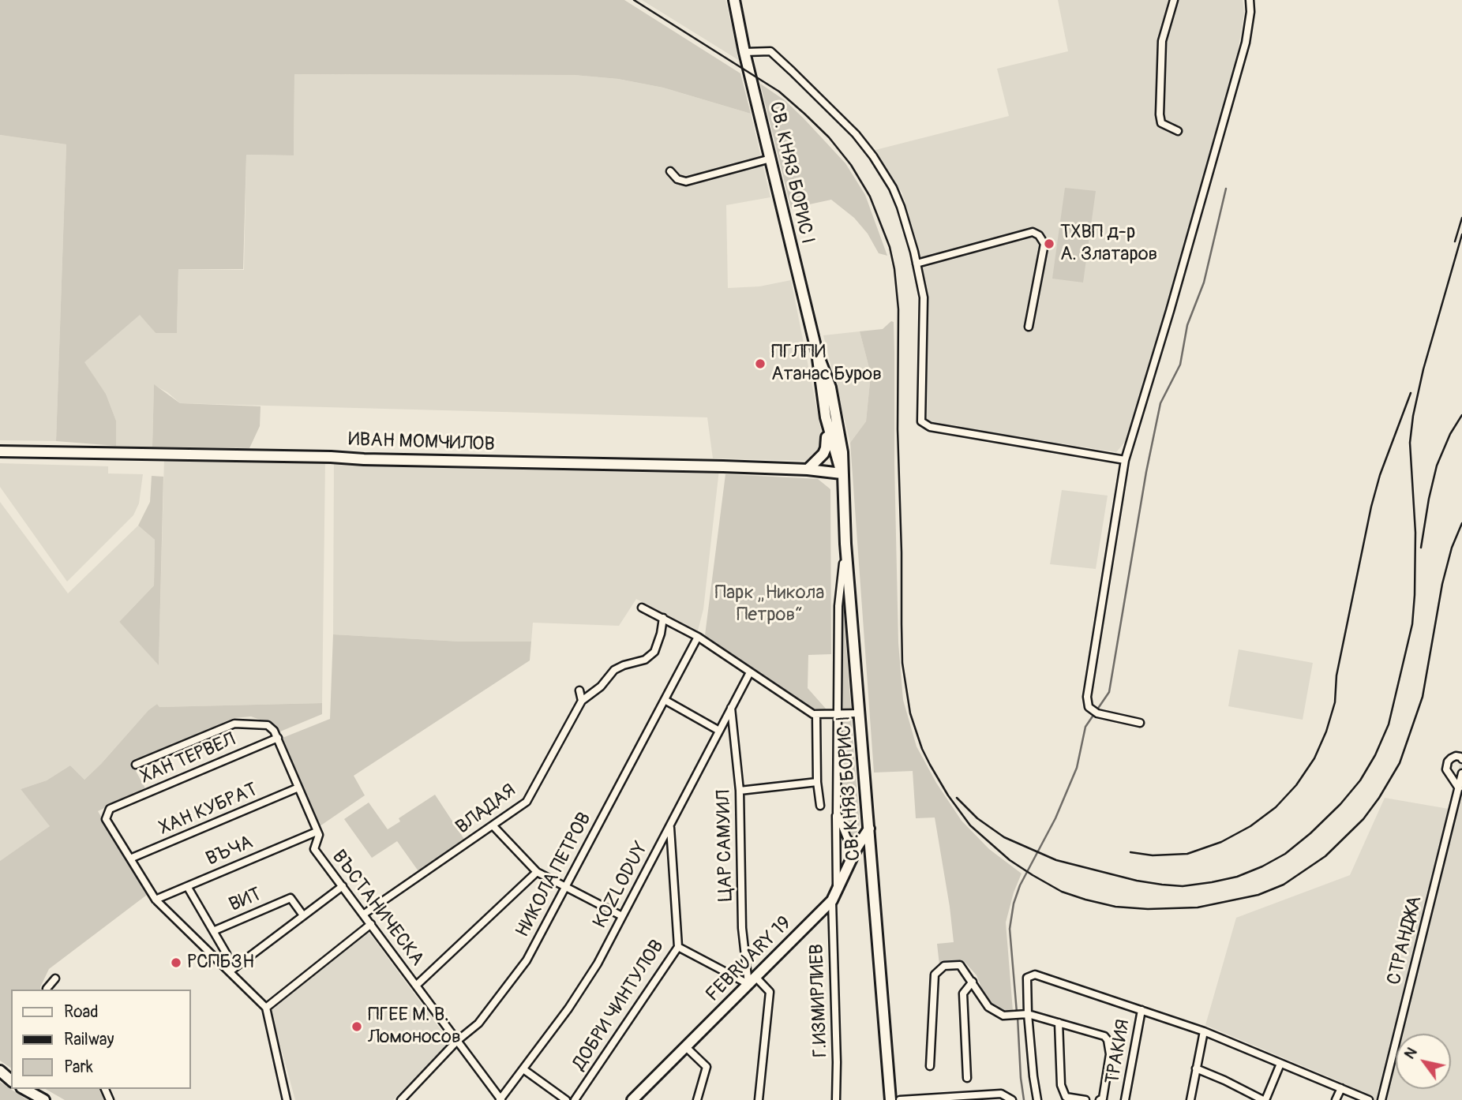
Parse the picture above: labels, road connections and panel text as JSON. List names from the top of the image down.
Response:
{
  "streets": {
    "street": [
      "СВ. КНЯЗ БОРИС I",
      "ИВАН МОМЧИЛОВ",
      "ХАН ТЕРВЕЛ",
      "ХАН КУБРАТ",
      "ВЛАДАЯ",
      "ЦАР САМУИЛ",
      "ВЪЧА",
      "НИКОЛА ПЕТРОВ",
      "KOZLODUY",
      "ВИТ",
      "ВЪСТАНИЧЕСКА",
      "СТРАНДЖА",
      "FEBRUARY 19",
      "Г.ИЗМИРЛИЕВ",
      "ДОБРИ ЧИНТУЛОВ",
      "ТРАКИЯ"
    ]
  },
  "crossings": [
    ["СВ. КНЯЗ БОРИС I", "ИВАН МОМЧИЛОВ"],
    ["СВ. КНЯЗ БОРИС I", "FEBRUARY 19"],
    ["ХАН ТЕРВЕЛ", "ХАН КУБРАТ"],
    ["ХАН ТЕРВЕЛ", "ВЪСТАНИЧЕСКА"],
    ["ХАН КУБРАТ", "ВЪСТАНИЧЕСКА"],
    ["ВЛАДАЯ", "ВЪСТАНИЧЕСКА"],
    ["ЦАР САМУИЛ", "KOZLODUY"],
    ["ЦАР САМУИЛ", "FEBRUARY 19"],
    ["ВЪЧА", "ВЪСТАНИЧЕСКА"],
    ["НИКОЛА ПЕТРОВ", "ВЪСТАНИЧЕСКА"],
    ["KOZLODUY", "ВЪСТАНИЧЕСКА"],
    ["KOZLODUY", "ДОБРИ ЧИНТУЛОВ"],
    ["FEBRUARY 19", "Г.ИЗМИРЛИЕВ"]
  ],
  "parks": ["Парк „Никола Петров“"],
  "places": [
    "ТХВП д-р А. Златаров",
    "ПГЛПИ Атанас Буров",
    "РСПБЗН",
    "ПГЕЕ М. В. Ломоносов"
  ],
  "legend": ["Road", "Railway", "Park"],
  "north": "top left"
}
